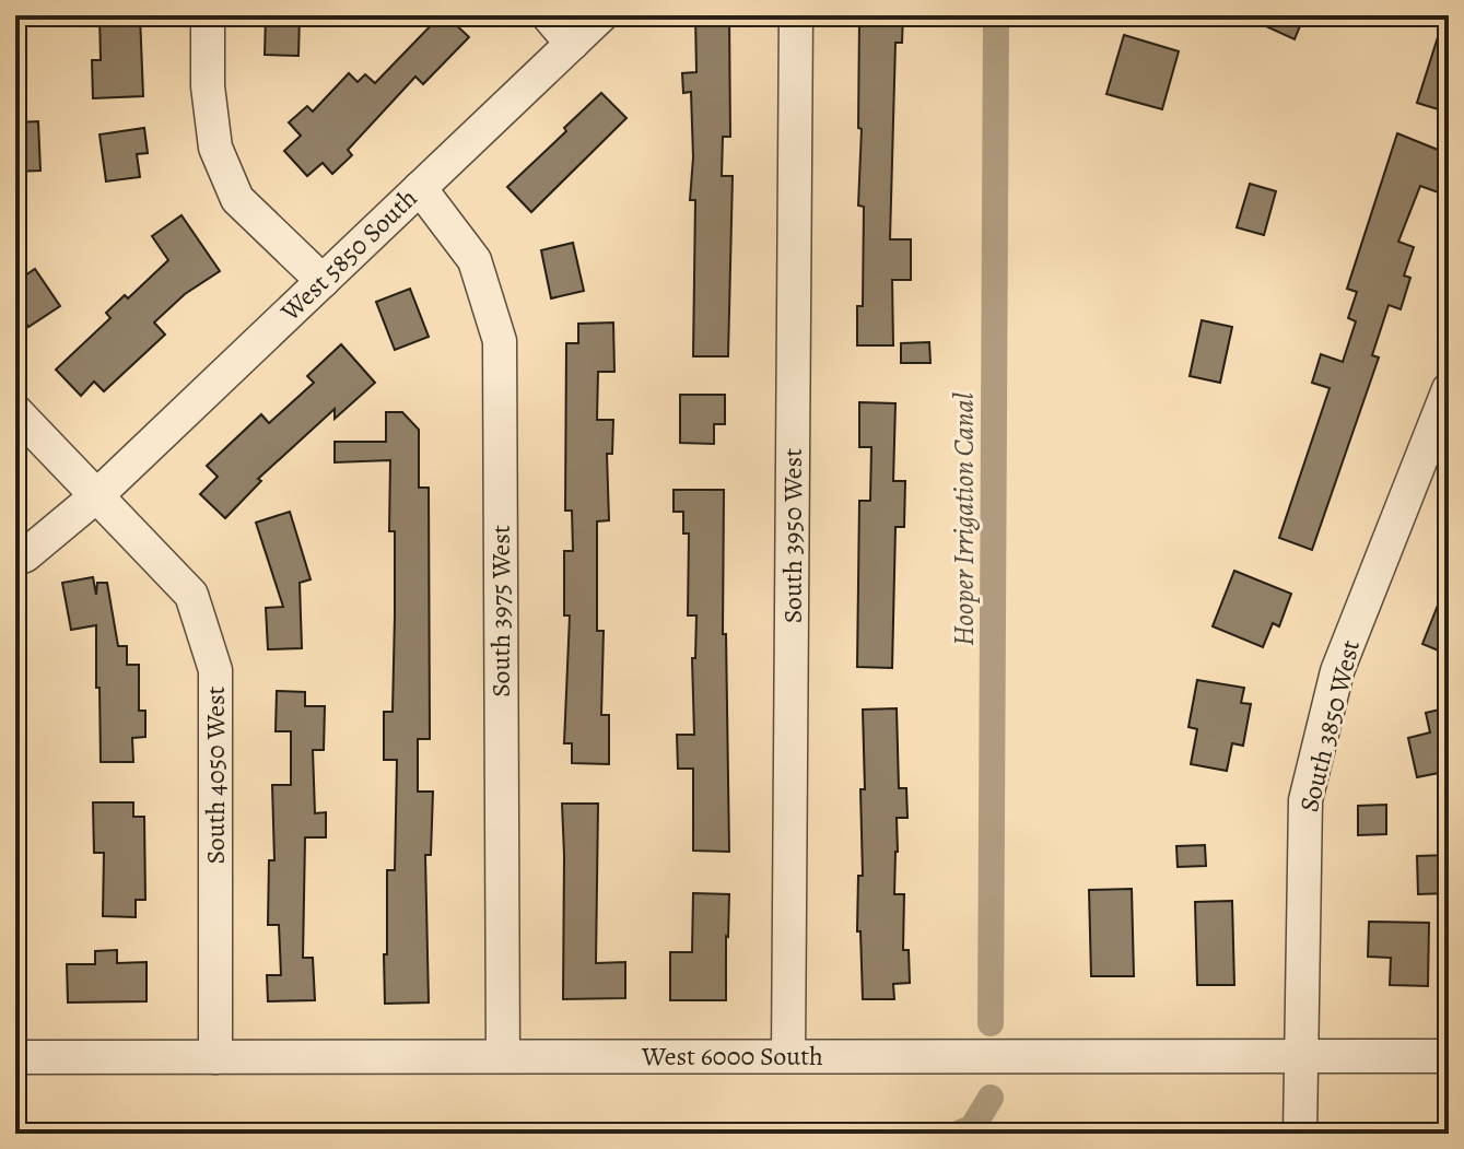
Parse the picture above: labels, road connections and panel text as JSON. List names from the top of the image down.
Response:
{
  "streets": {
    "street": [
      "West 5850 South",
      "South 3950 West",
      "South 3975 West",
      "South 3850 West",
      "South 4050 West",
      "West 6000 South"
    ]
  },
  "crossings": [
    ["West 5850 South", "South 3975 West"],
    ["West 5850 South", "South 4050 West"],
    ["South 3950 West", "West 6000 South"],
    ["South 3975 West", "West 6000 South"],
    ["South 3850 West", "West 6000 South"],
    ["South 4050 West", "West 6000 South"]
  ],
  "water": ["Hooper Irrigation Canal"]
}
